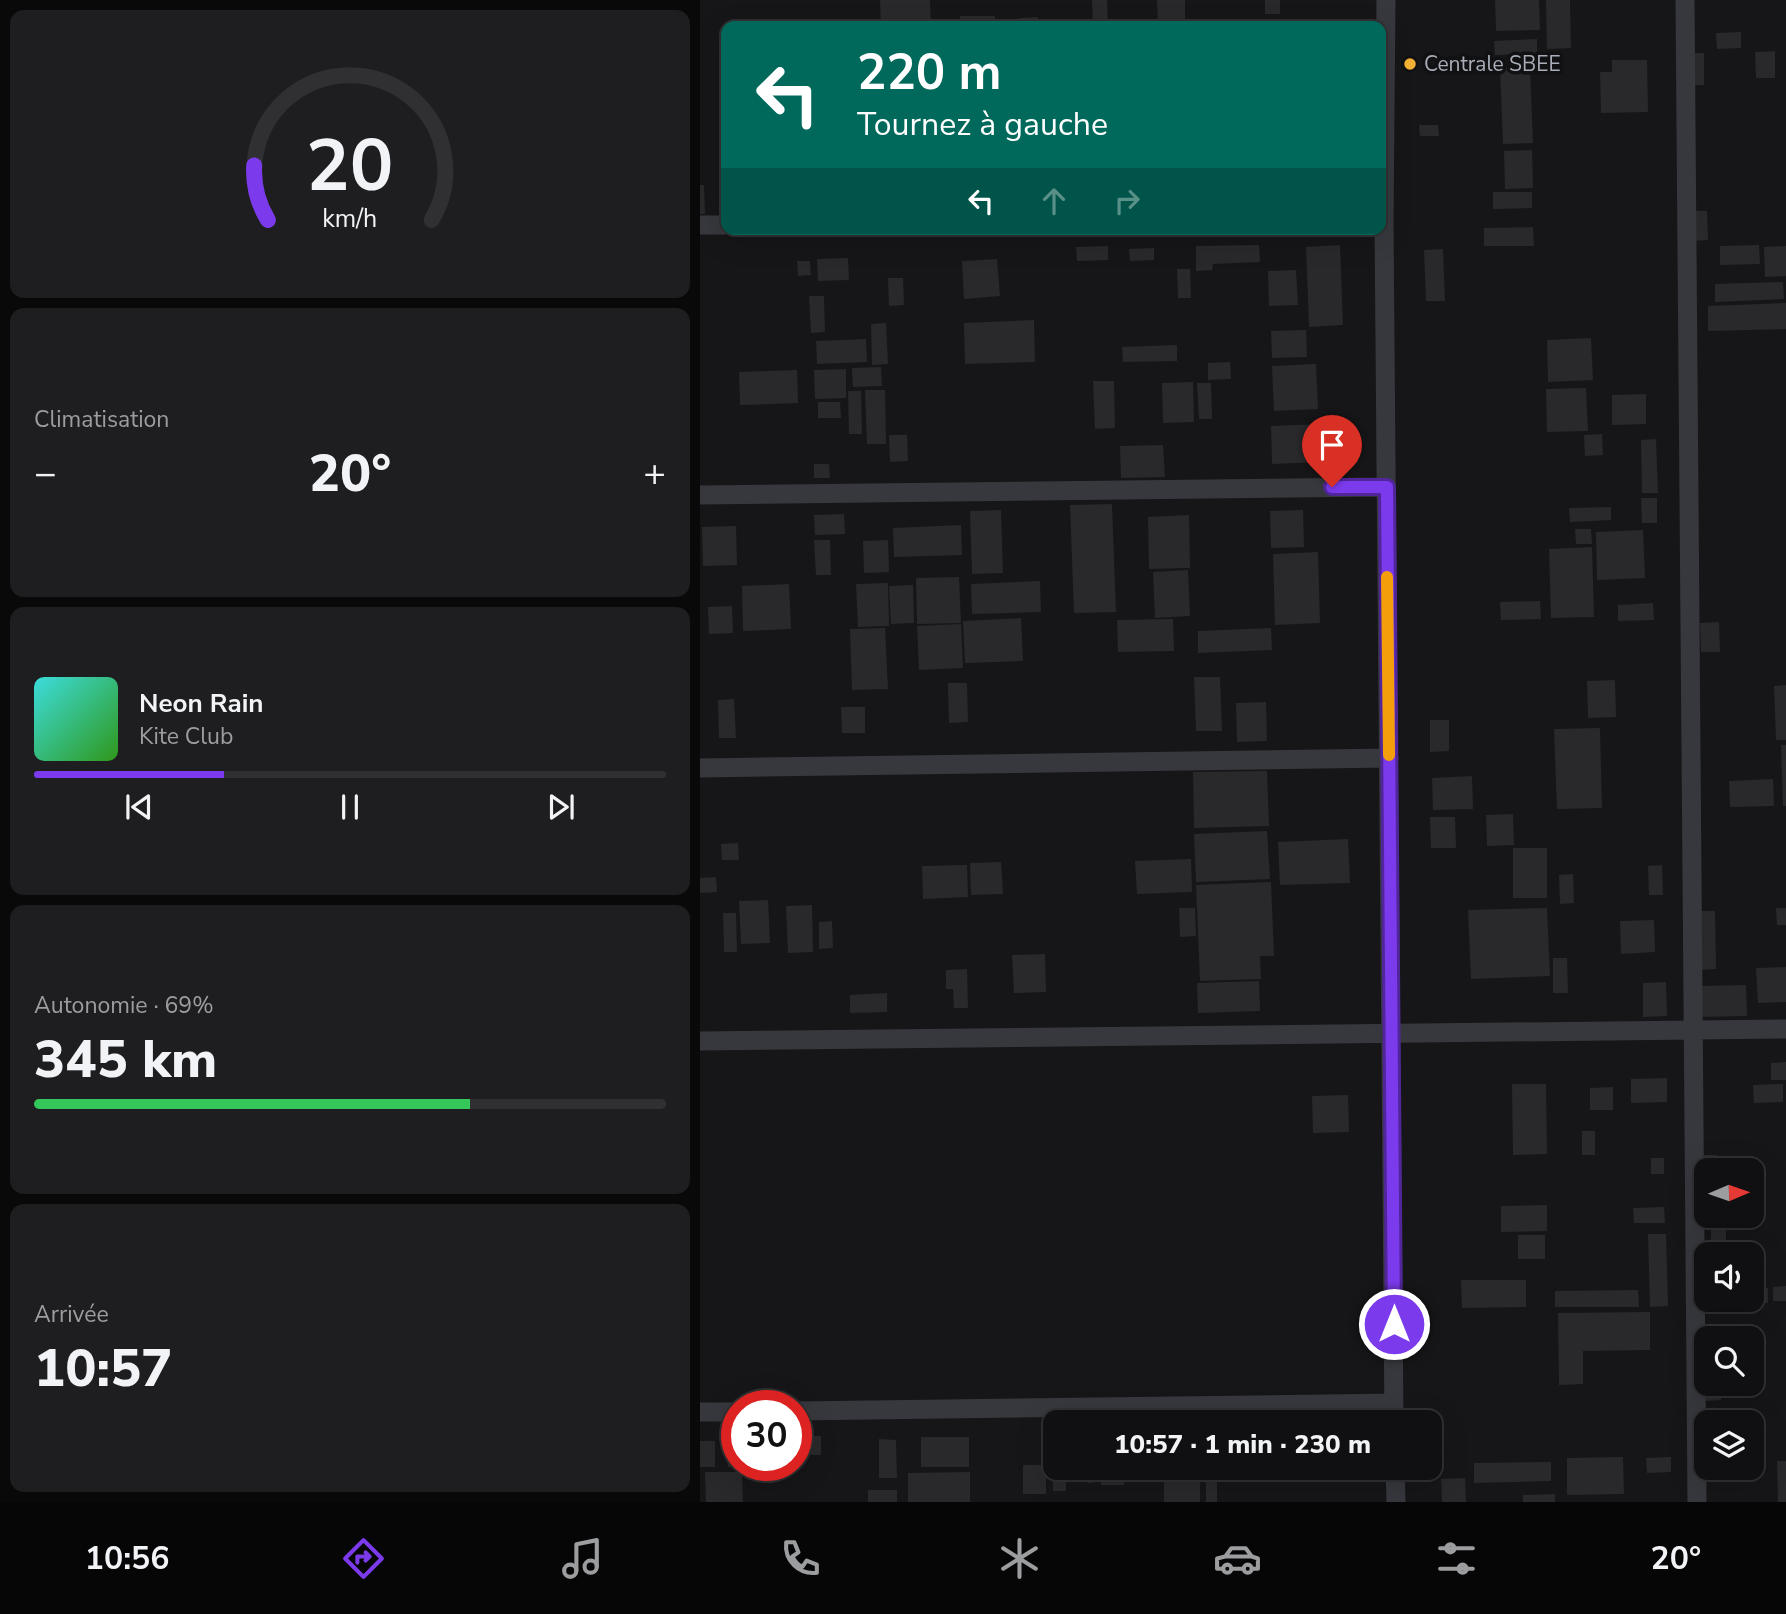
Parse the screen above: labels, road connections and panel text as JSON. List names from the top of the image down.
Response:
{
  "places": ["Centrale SBEE"],
  "north": "right",
  "page": {
    "turn": ["220 m", "Tournez à gauche"],
    "tile": [
      "Climatisation",
      ["Autonomie · 69%", "345 km"],
      ["Arrivée", "10:57"]
    ],
    "heat": ["−", "20°", "+"],
    "song": ["Neon Rain", "Kite Club"],
    "limit": "30",
    "trip": "10:57 · 1 min · 230 m",
    "tabs": ["10:56", "20°"],
    "gauge": ["20", "km/h"]
  }
}
